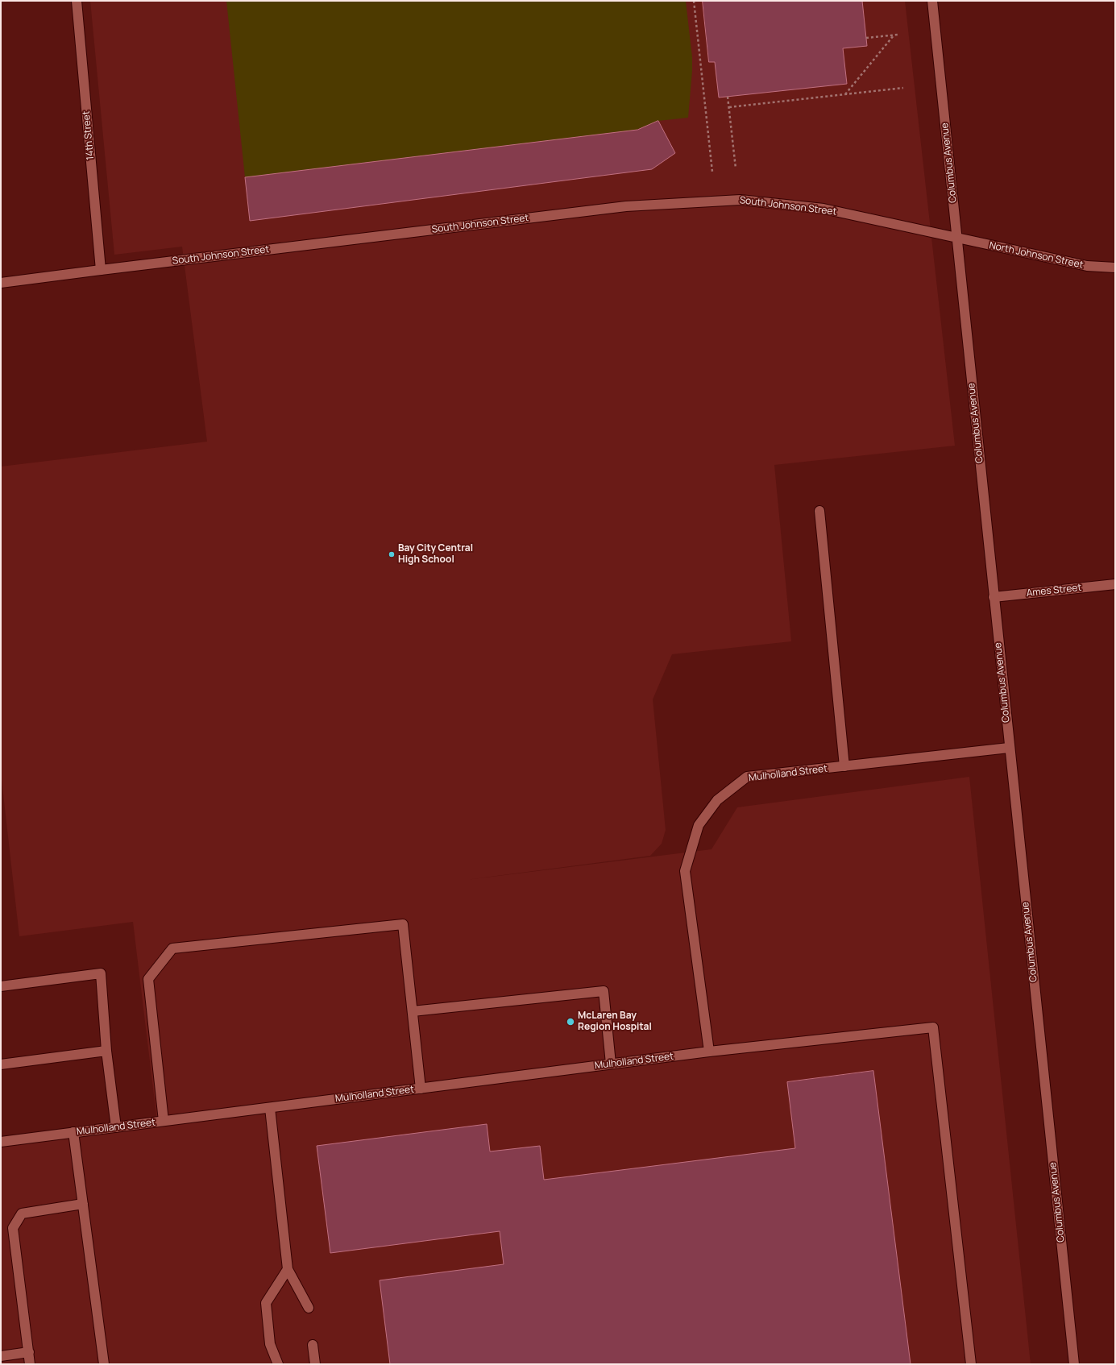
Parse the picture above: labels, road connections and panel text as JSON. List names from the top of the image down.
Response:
{
  "streets": {
    "street": [
      "14th Street",
      "Columbus Avenue",
      "South Johnson Street",
      "North Johnson Street",
      "Ames Street",
      "Mulholland Street"
    ]
  },
  "crossings": [
    ["14th Street", "South Johnson Street"],
    ["Columbus Avenue", "South Johnson Street"],
    ["Columbus Avenue", "North Johnson Street"],
    ["Columbus Avenue", "Ames Street"],
    ["Columbus Avenue", "Mulholland Street"],
    ["South Johnson Street", "North Johnson Street"]
  ],
  "places": ["Bay City Central High School", "McLaren Bay Region Hospital"]
}
